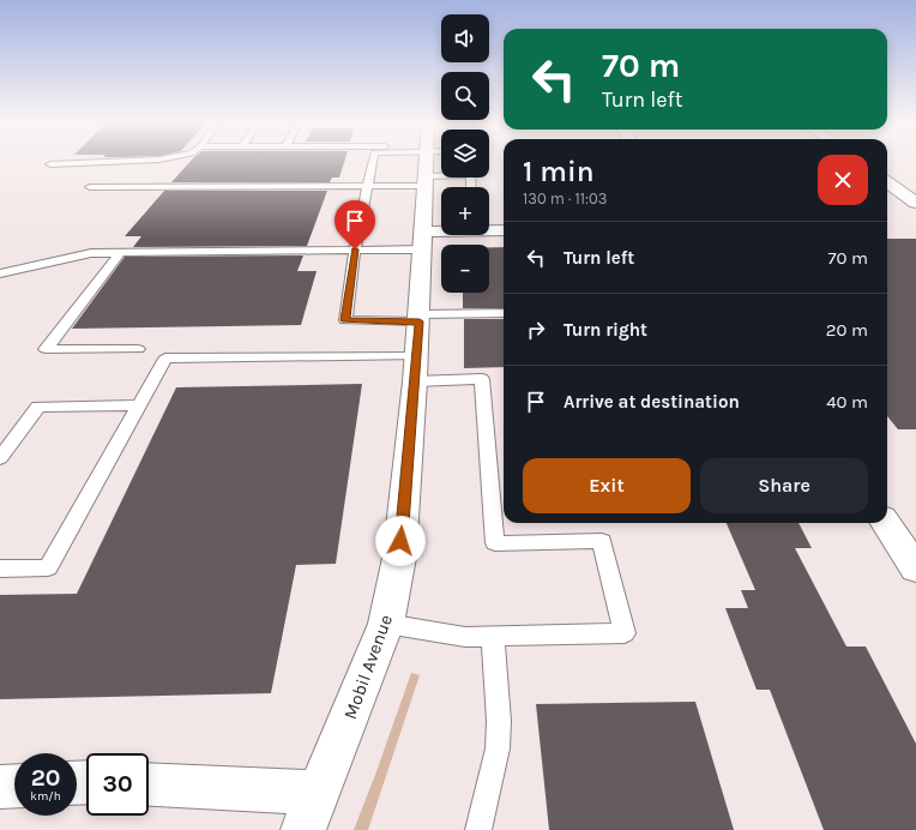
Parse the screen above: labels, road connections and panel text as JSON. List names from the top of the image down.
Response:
{
  "streets": {
    "street": ["Mobil Avenue"]
  },
  "page": {
    "map_buttons": ["+", "−"],
    "turn": ["70 m", "Turn left"],
    "heading": ["1 min", "130 m · 11:03"],
    "list": [
      {
        "name": "Turn left",
        "value": "70 m"
      },
      {
        "name": "Turn right",
        "value": "20 m"
      },
      {
        "name": "Arrive at destination",
        "value": "40 m"
      }
    ],
    "buttons": ["Exit", "Share"],
    "speed": "20 km/h",
    "limit": "30"
  }
}
